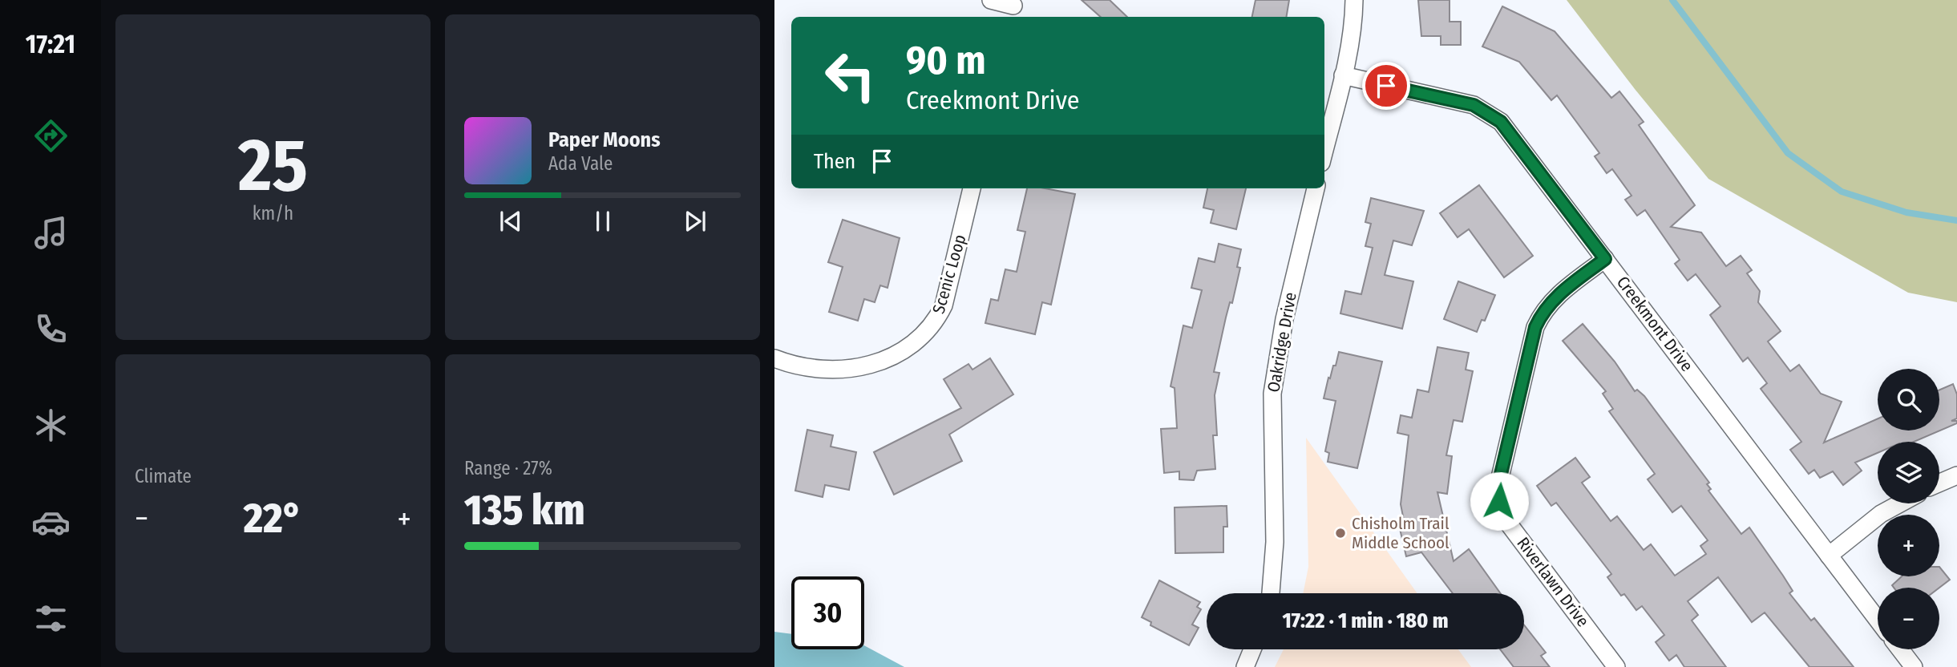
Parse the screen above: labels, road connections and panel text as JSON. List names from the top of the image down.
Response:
{
  "streets": {
    "street": [
      "Scenic Loop",
      "Creekmont Drive",
      "Oakridge Drive",
      "Riverlawn Drive"
    ]
  },
  "crossings": [
    ["Creekmont Drive", "Riverlawn Drive"]
  ],
  "places": ["Chisholm Trail Middle School"],
  "page": {
    "tabs": "17:21",
    "tile": [
      ["25", "km/h"],
      "Climate",
      ["Range · 27%", "135 km"]
    ],
    "turn": ["90 m", "Creekmont Drive"],
    "song": ["Paper Moons", "Ada Vale"],
    "then": "Then",
    "map_buttons": ["+", "−"],
    "heat": ["−", "22°", "+"],
    "limit": "30",
    "trip": "17:22 · 1 min · 180 m"
  }
}
